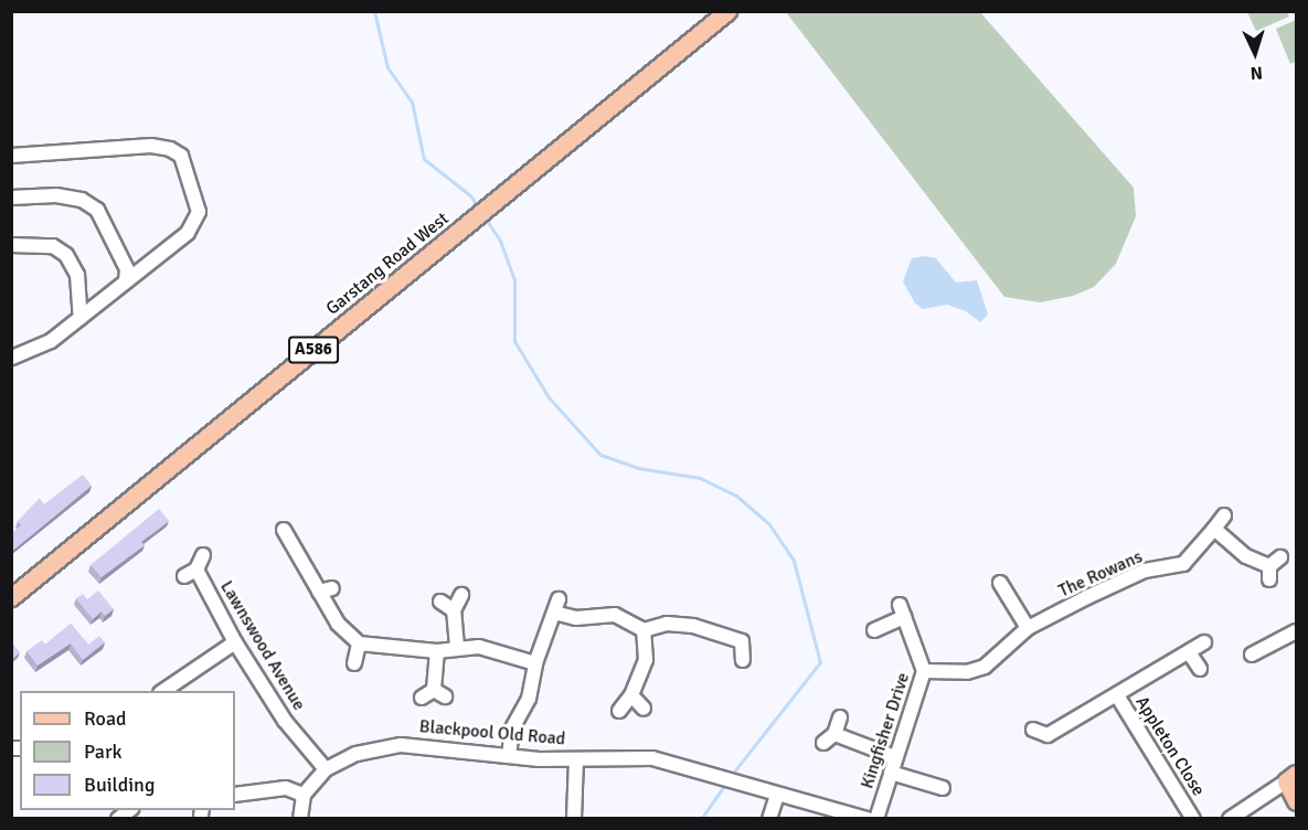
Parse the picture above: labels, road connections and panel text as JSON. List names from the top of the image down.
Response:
{
  "streets": {
    "main road": ["Garstang Road West", "A586"],
    "street": [
      "The Rowans",
      "Lawnswood Avenue",
      "Kingfisher Drive",
      "Blackpool Old Road",
      "Appleton Close"
    ]
  },
  "crossings": [
    ["The Rowans", "Kingfisher Drive"],
    ["Lawnswood Avenue", "Blackpool Old Road"]
  ],
  "legend": ["Road", "Park", "Building"],
  "north": "bottom"
}
